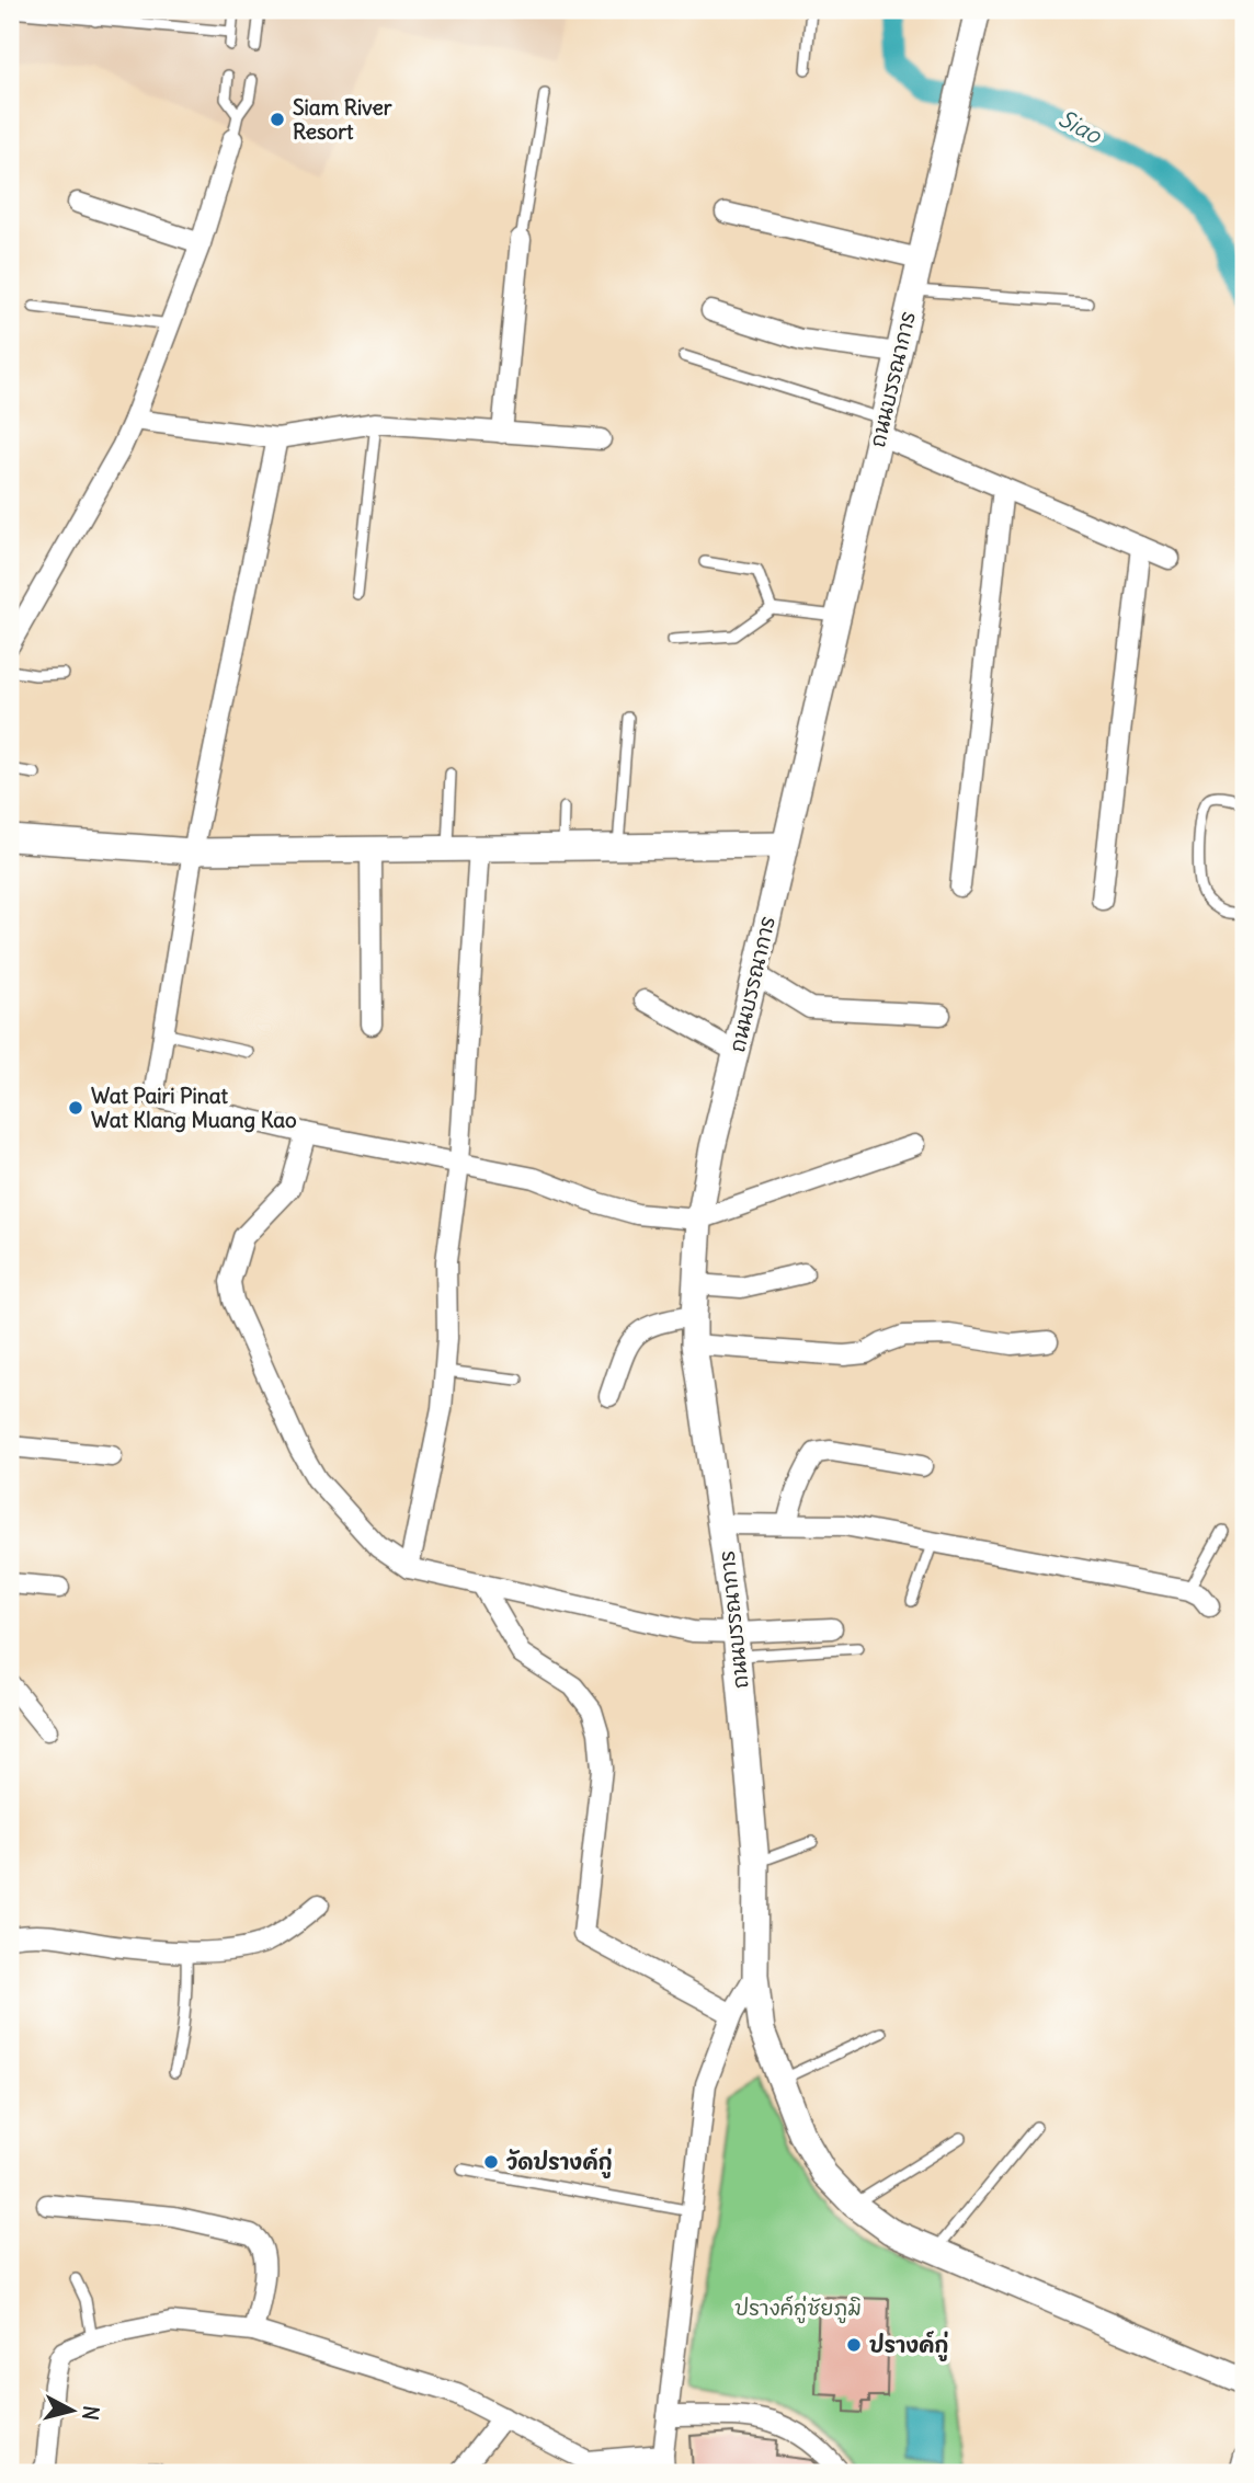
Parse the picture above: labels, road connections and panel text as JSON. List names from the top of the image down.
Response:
{
  "streets": {
    "street": ["ถนนบรรณาการ"]
  },
  "water": ["Siao"],
  "parks": ["ปรางค์กู่ชัยภูมิ"],
  "places": [
    "Siam River Resort",
    "Wat Pairi Pinat Wat Klang Muang Kao",
    "วัดปรางค์กู่",
    "ปรางค์กู่"
  ],
  "north": "right"
}
